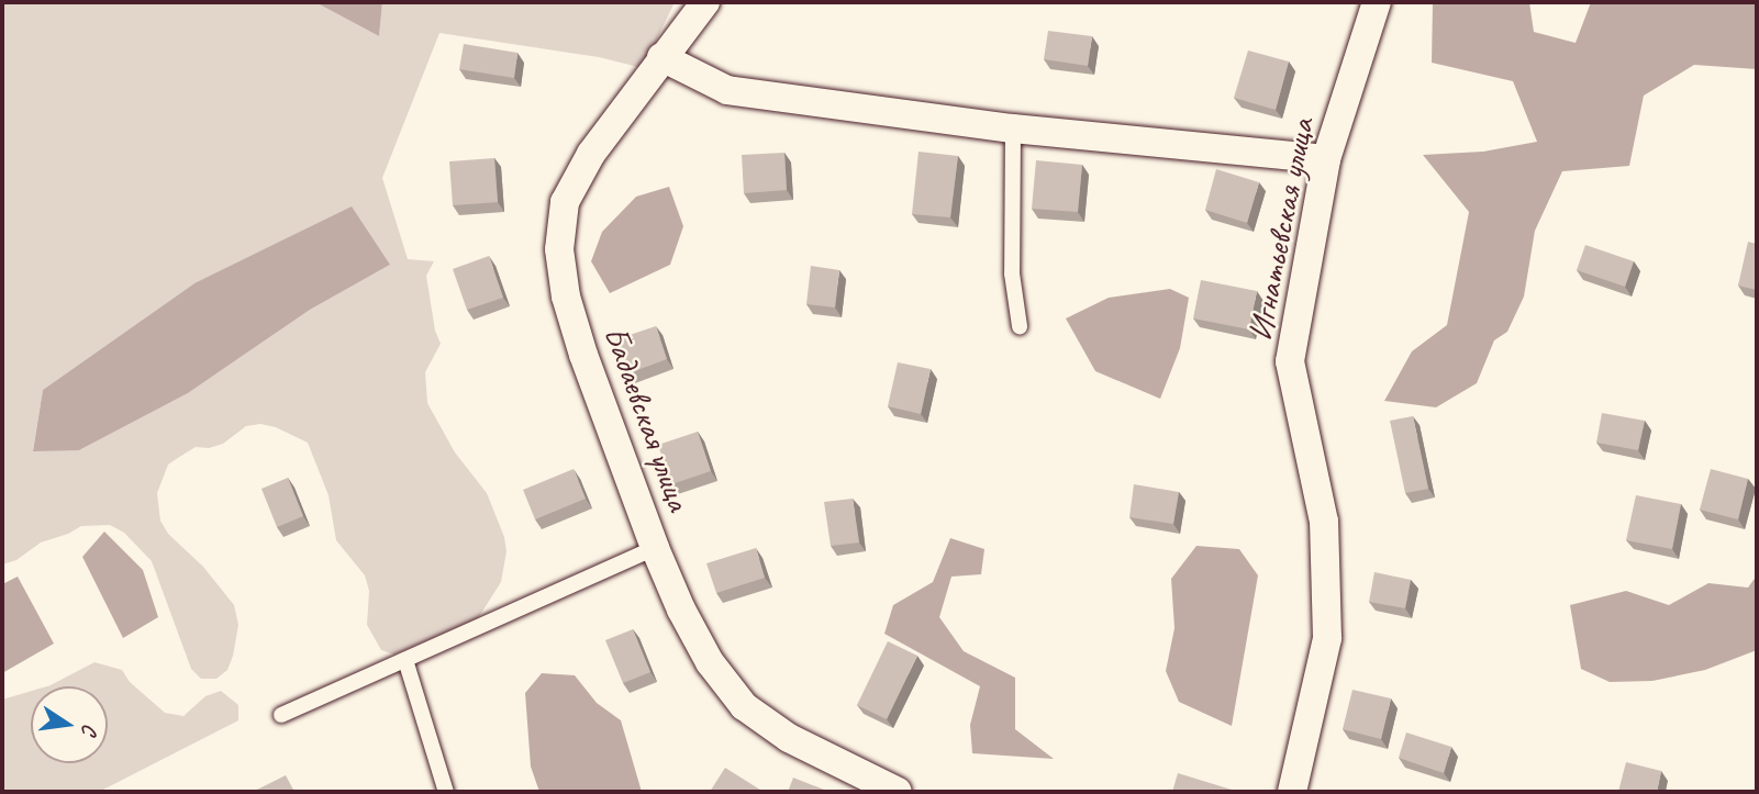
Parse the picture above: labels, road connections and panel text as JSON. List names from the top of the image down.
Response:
{
  "streets": {
    "street": ["Игнатьевская улица", "Бадаевская улица"]
  },
  "north": "right"
}
